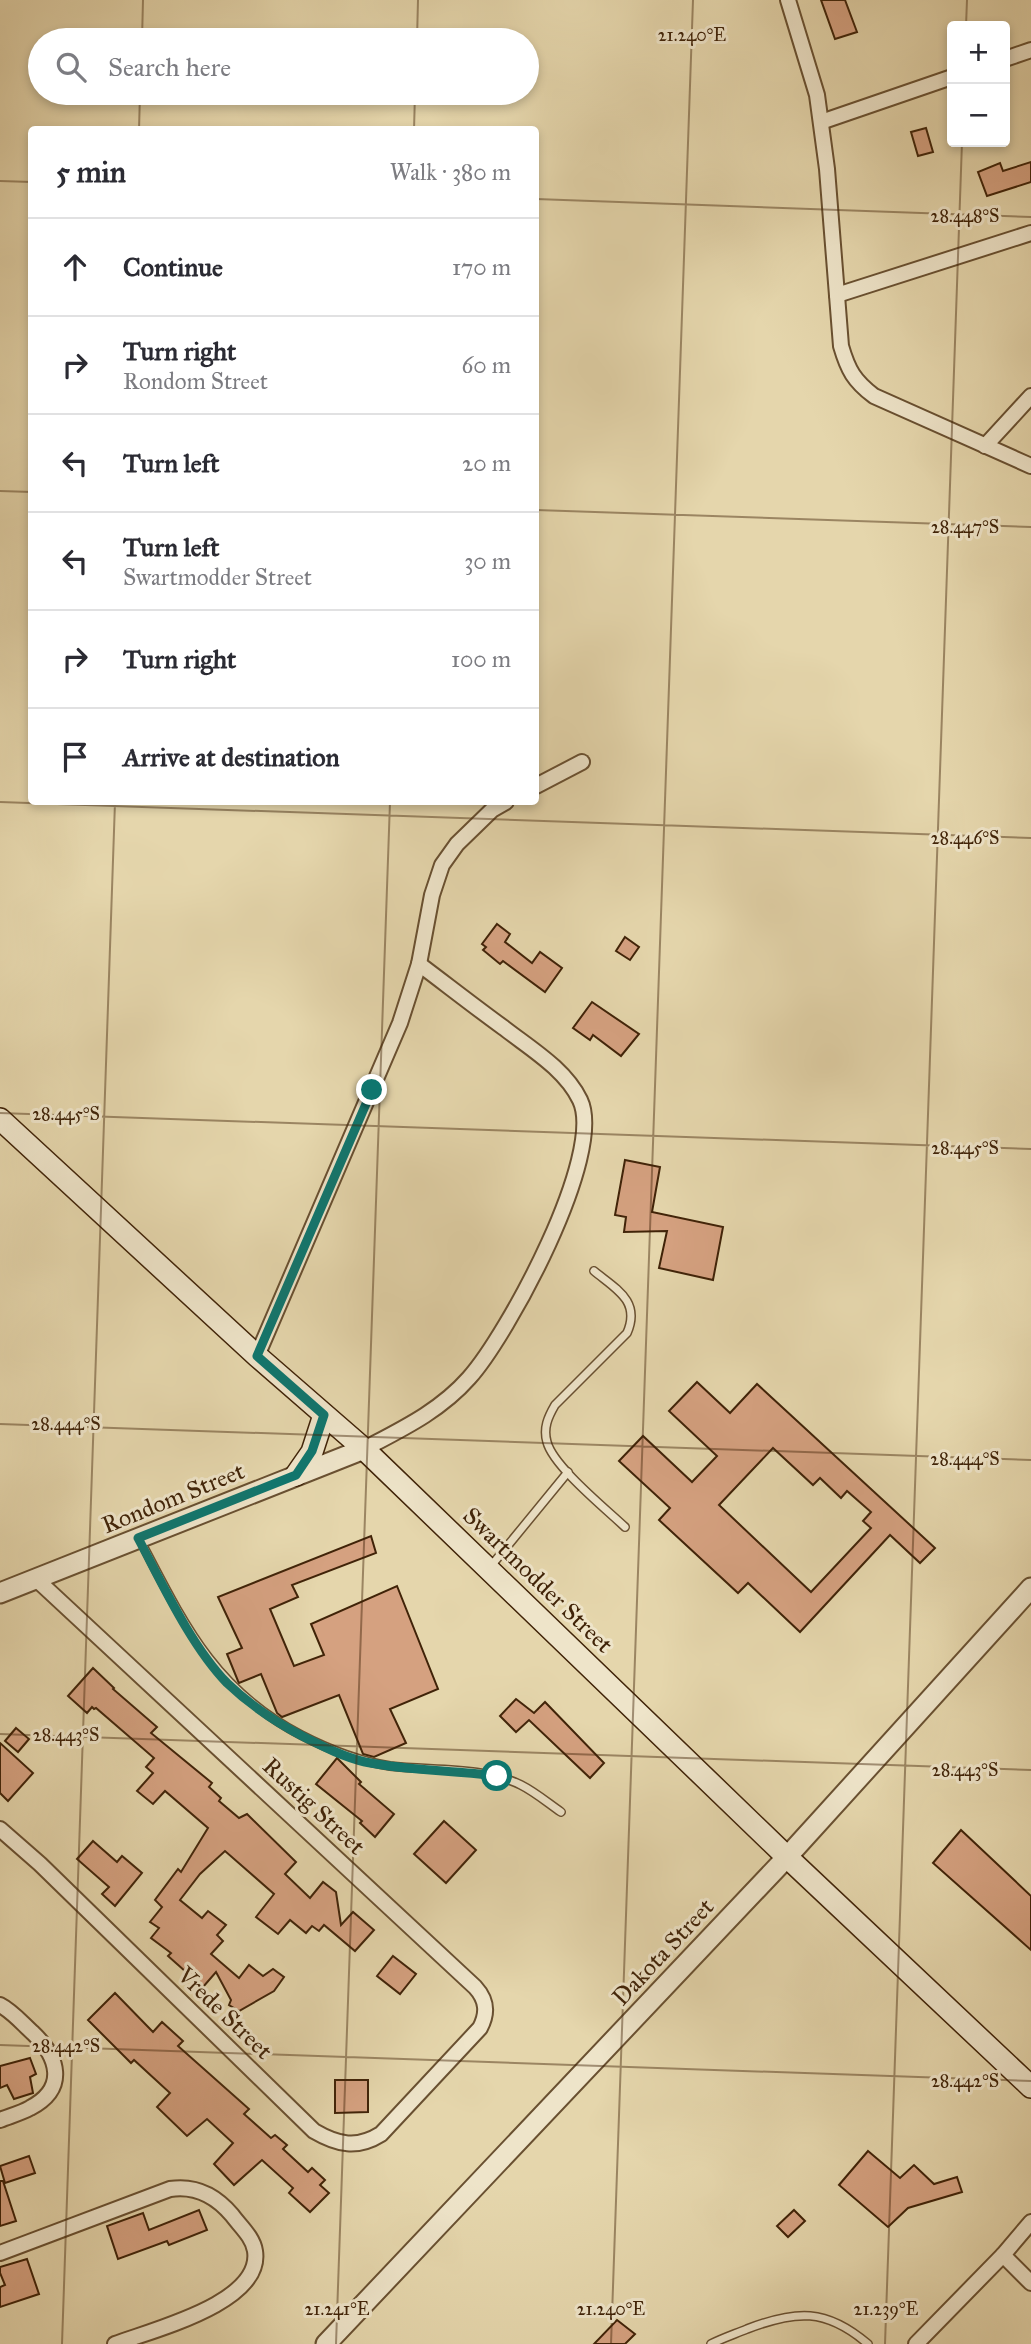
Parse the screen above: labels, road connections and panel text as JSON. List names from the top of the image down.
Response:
{
  "streets": {
    "main road": ["Swartmodder Street"],
    "street": [
      "Rondom Street",
      "Rustig Street",
      "Dakota Street",
      "Vrede Street"
    ]
  },
  "crossings": [
    ["Rondom Street", "Swartmodder Street"],
    ["Rondom Street", "Rustig Street"],
    ["Swartmodder Street", "Dakota Street"],
    ["Rustig Street", "Vrede Street"]
  ],
  "page": {
    "map_buttons": ["+", "−"],
    "search": "Search here",
    "heading": ["5 min", "Walk · 380 m"],
    "list": [
      ["Continue", "170 m"],
      ["Turn right", "Rondom Street", "60 m"],
      ["Turn left", "20 m"],
      ["Turn left", "Swartmodder Street", "30 m"],
      ["Turn right", "100 m"],
      "Arrive at destination"
    ]
  },
  "coordinates": [
    "21.240°E",
    "28.448°S",
    "28.447°S",
    "28.446°S",
    "28.445°S",
    "28.444°S",
    "28.443°S",
    "28.442°S",
    "21.241°E",
    "21.239°E"
  ]
}
